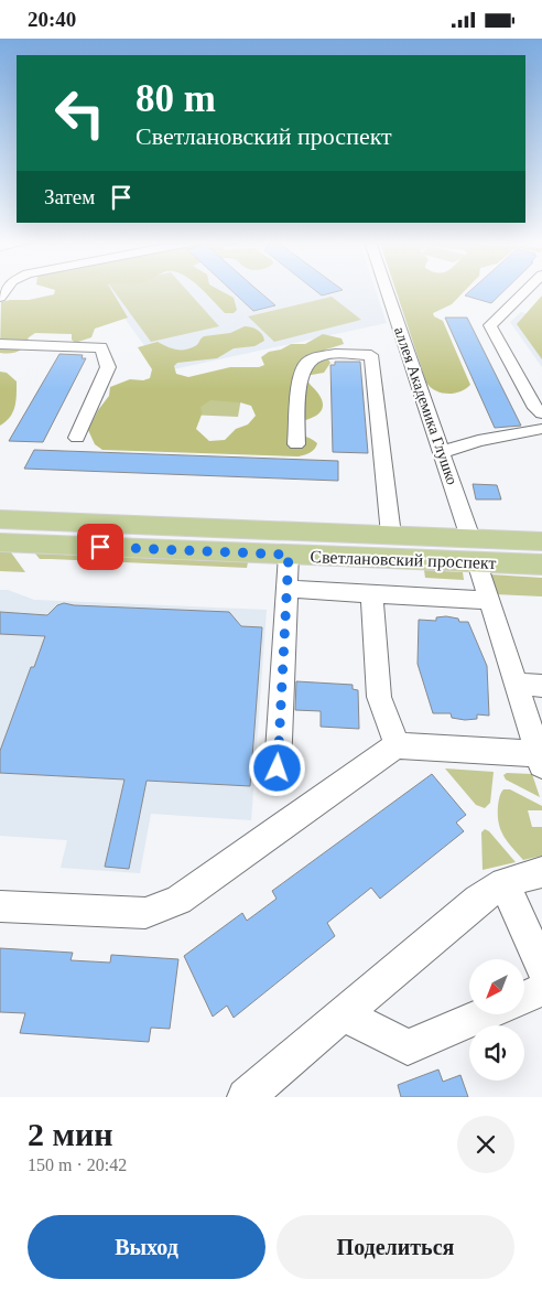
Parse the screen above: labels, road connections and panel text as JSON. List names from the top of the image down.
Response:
{
  "streets": {
    "main road": ["Светлановский проспект"],
    "street": ["аллея Академика Глушко"]
  },
  "crossings": [
    ["аллея Академика Глушко", "Светлановский проспект"]
  ],
  "north": "bottom left",
  "page": {
    "status": "20:40",
    "turn": ["80 m", "Светлановский проспект"],
    "then": "Затем",
    "heading": ["2 мин", "150 m · 20:42"],
    "buttons": ["Выход", "Поделиться"]
  }
}
